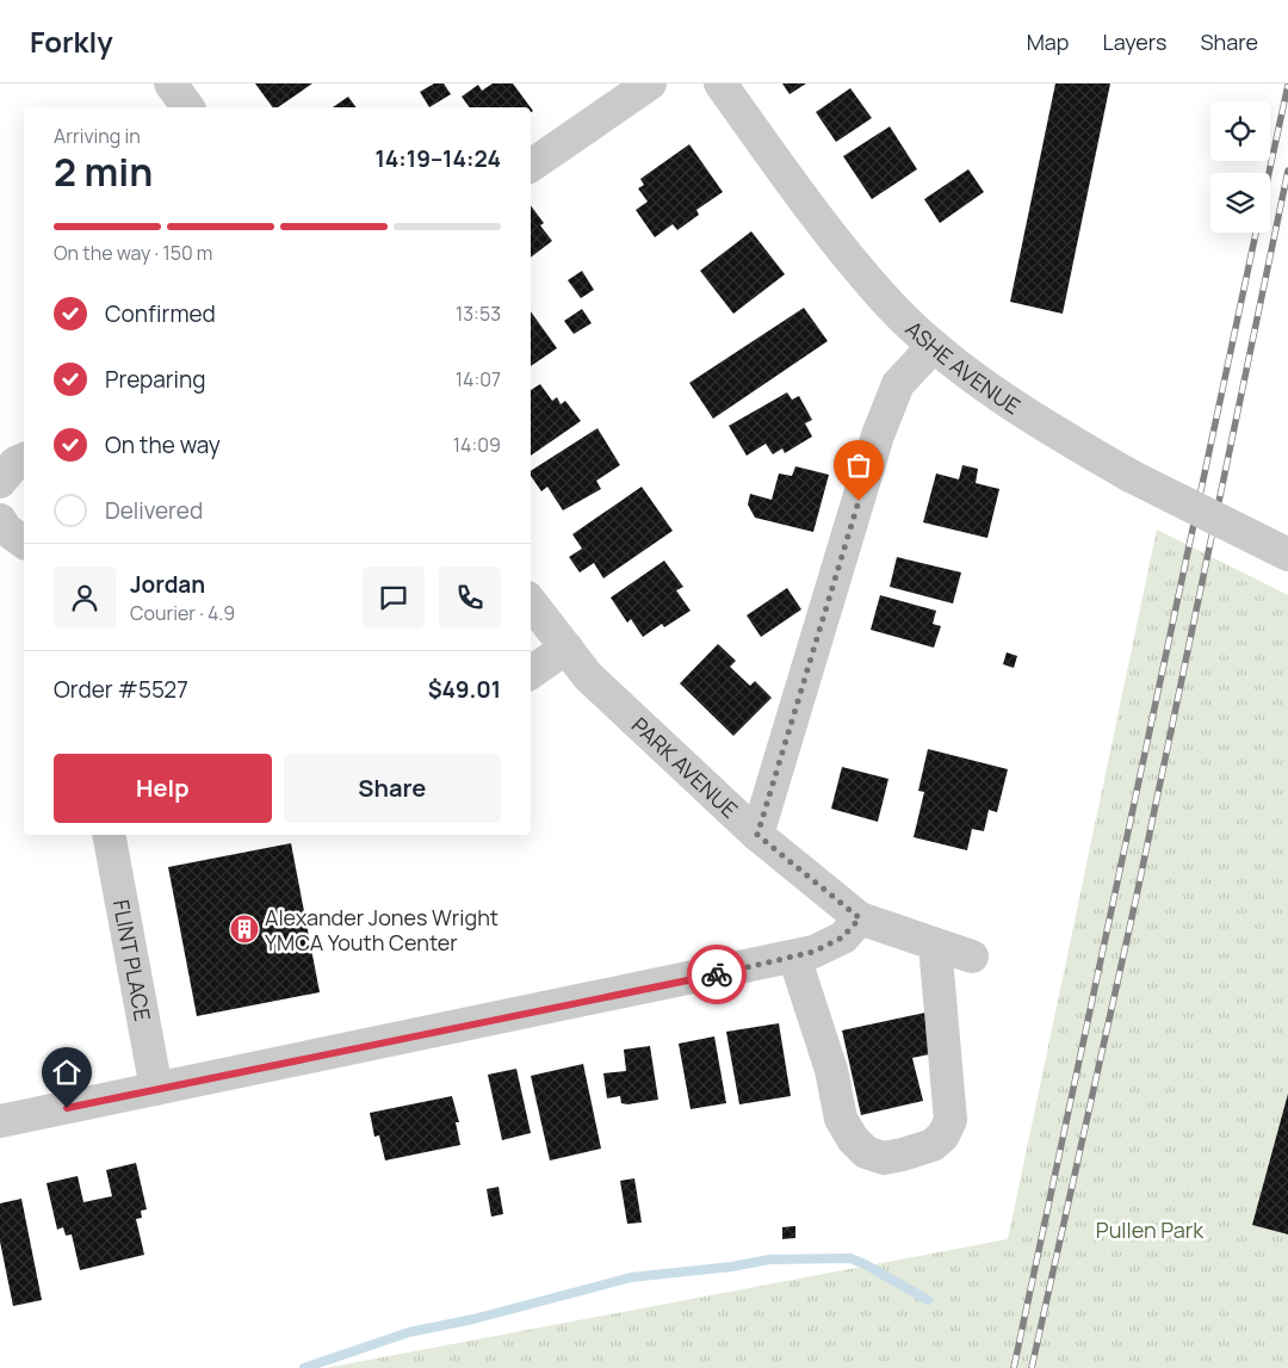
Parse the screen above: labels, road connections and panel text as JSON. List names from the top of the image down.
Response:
{
  "streets": {
    "street": ["ASHE AVENUE", "PARK AVENUE", "FLINT PLACE"]
  },
  "parks": ["Pullen Park"],
  "places": {
    "building": ["Alexander Jones Wright YMCA Youth Center"]
  },
  "page": {
    "header": "Forkly",
    "nav": ["Map", "Layers", "Share"],
    "heading": ["2 min", "Arriving in", "14:19–14:24"],
    "panel": [
      "Jordan",
      "Courier · 4.9",
      "Order #5527",
      "$49.01"
    ],
    "bar": "On the way · 150 m",
    "list": [
      ["Confirmed", "13:53"],
      ["Preparing", "14:07"],
      ["On the way", "14:09"],
      "Delivered"
    ],
    "buttons": ["Help", "Share"]
  }
}
